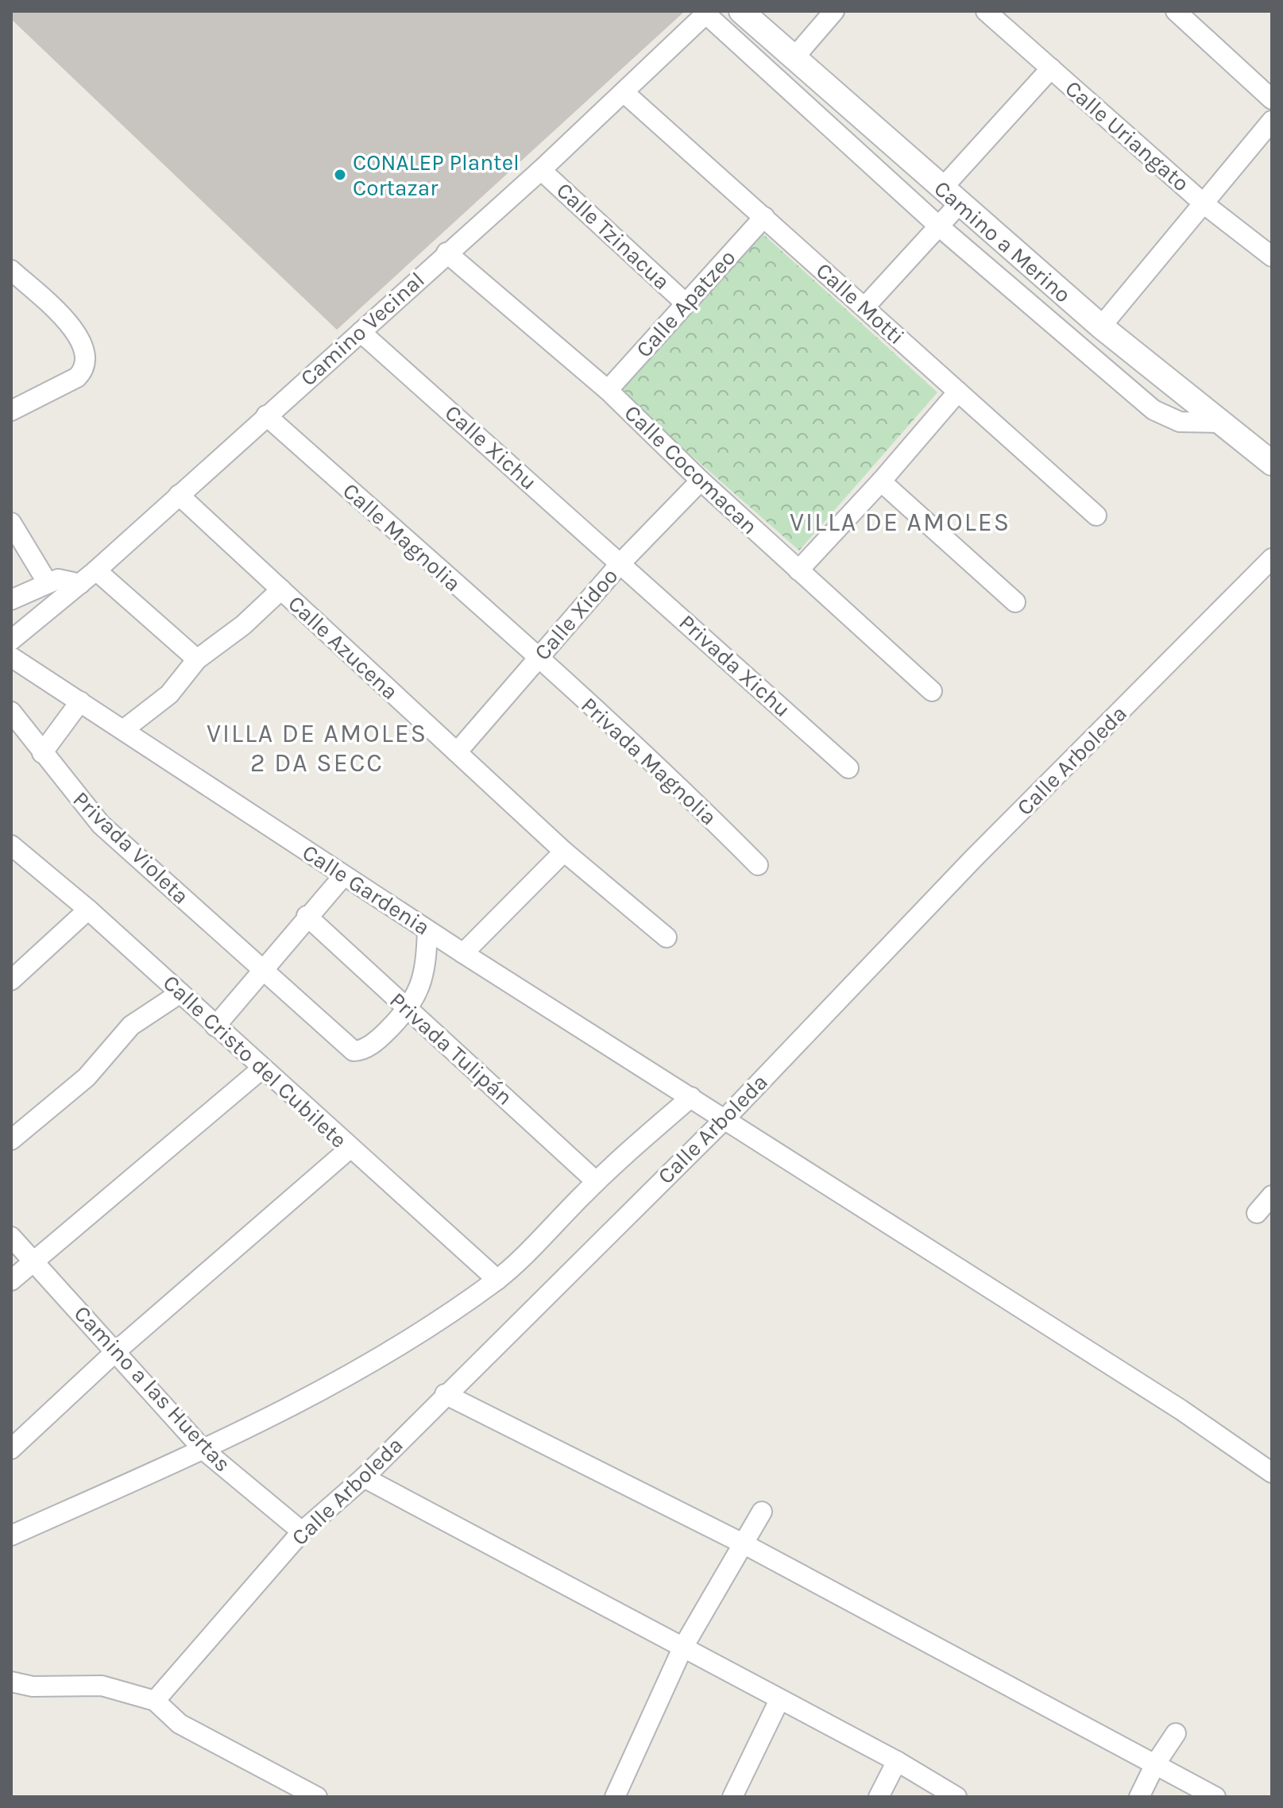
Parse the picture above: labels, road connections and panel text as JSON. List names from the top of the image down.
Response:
{
  "streets": {
    "street": [
      "Calle Uriangato",
      "Calle Tzinacua",
      "Camino a Merino",
      "Calle Apatzeo",
      "Calle Motti",
      "Camino Vecinal",
      "Calle Xichu",
      "Calle Cocomacan",
      "Calle Magnolia",
      "Calle Xidoo",
      "Calle Azucena",
      "Privada Xichu",
      "Calle Arboleda",
      "Privada Magnolia",
      "Privada Violeta",
      "Calle Gardenia",
      "Privada Tulipán",
      "Calle Cristo del Cubilete",
      "Camino a las Huertas"
    ]
  },
  "crossings": [
    ["Calle Tzinacua", "Calle Apatzeo"],
    ["Calle Tzinacua", "Camino Vecinal"],
    ["Calle Apatzeo", "Calle Motti"],
    ["Calle Apatzeo", "Calle Cocomacan"],
    ["Calle Motti", "Camino Vecinal"],
    ["Camino Vecinal", "Calle Xichu"],
    ["Camino Vecinal", "Calle Cocomacan"],
    ["Camino Vecinal", "Calle Magnolia"],
    ["Camino Vecinal", "Calle Azucena"],
    ["Calle Xichu", "Calle Xidoo"],
    ["Calle Xichu", "Privada Xichu"],
    ["Calle Cocomacan", "Calle Xidoo"],
    ["Calle Magnolia", "Calle Xidoo"],
    ["Calle Magnolia", "Privada Magnolia"],
    ["Calle Xidoo", "Calle Azucena"],
    ["Calle Xidoo", "Privada Xichu"],
    ["Calle Xidoo", "Privada Magnolia"],
    ["Calle Arboleda", "Calle Gardenia"],
    ["Calle Arboleda", "Camino a las Huertas"],
    ["Privada Violeta", "Privada Tulipán"]
  ],
  "districts": ["VILLA DE AMOLES", "VILLA DE AMOLES 2 DA SECC"],
  "places": ["CONALEP Plantel Cortazar"]
}
